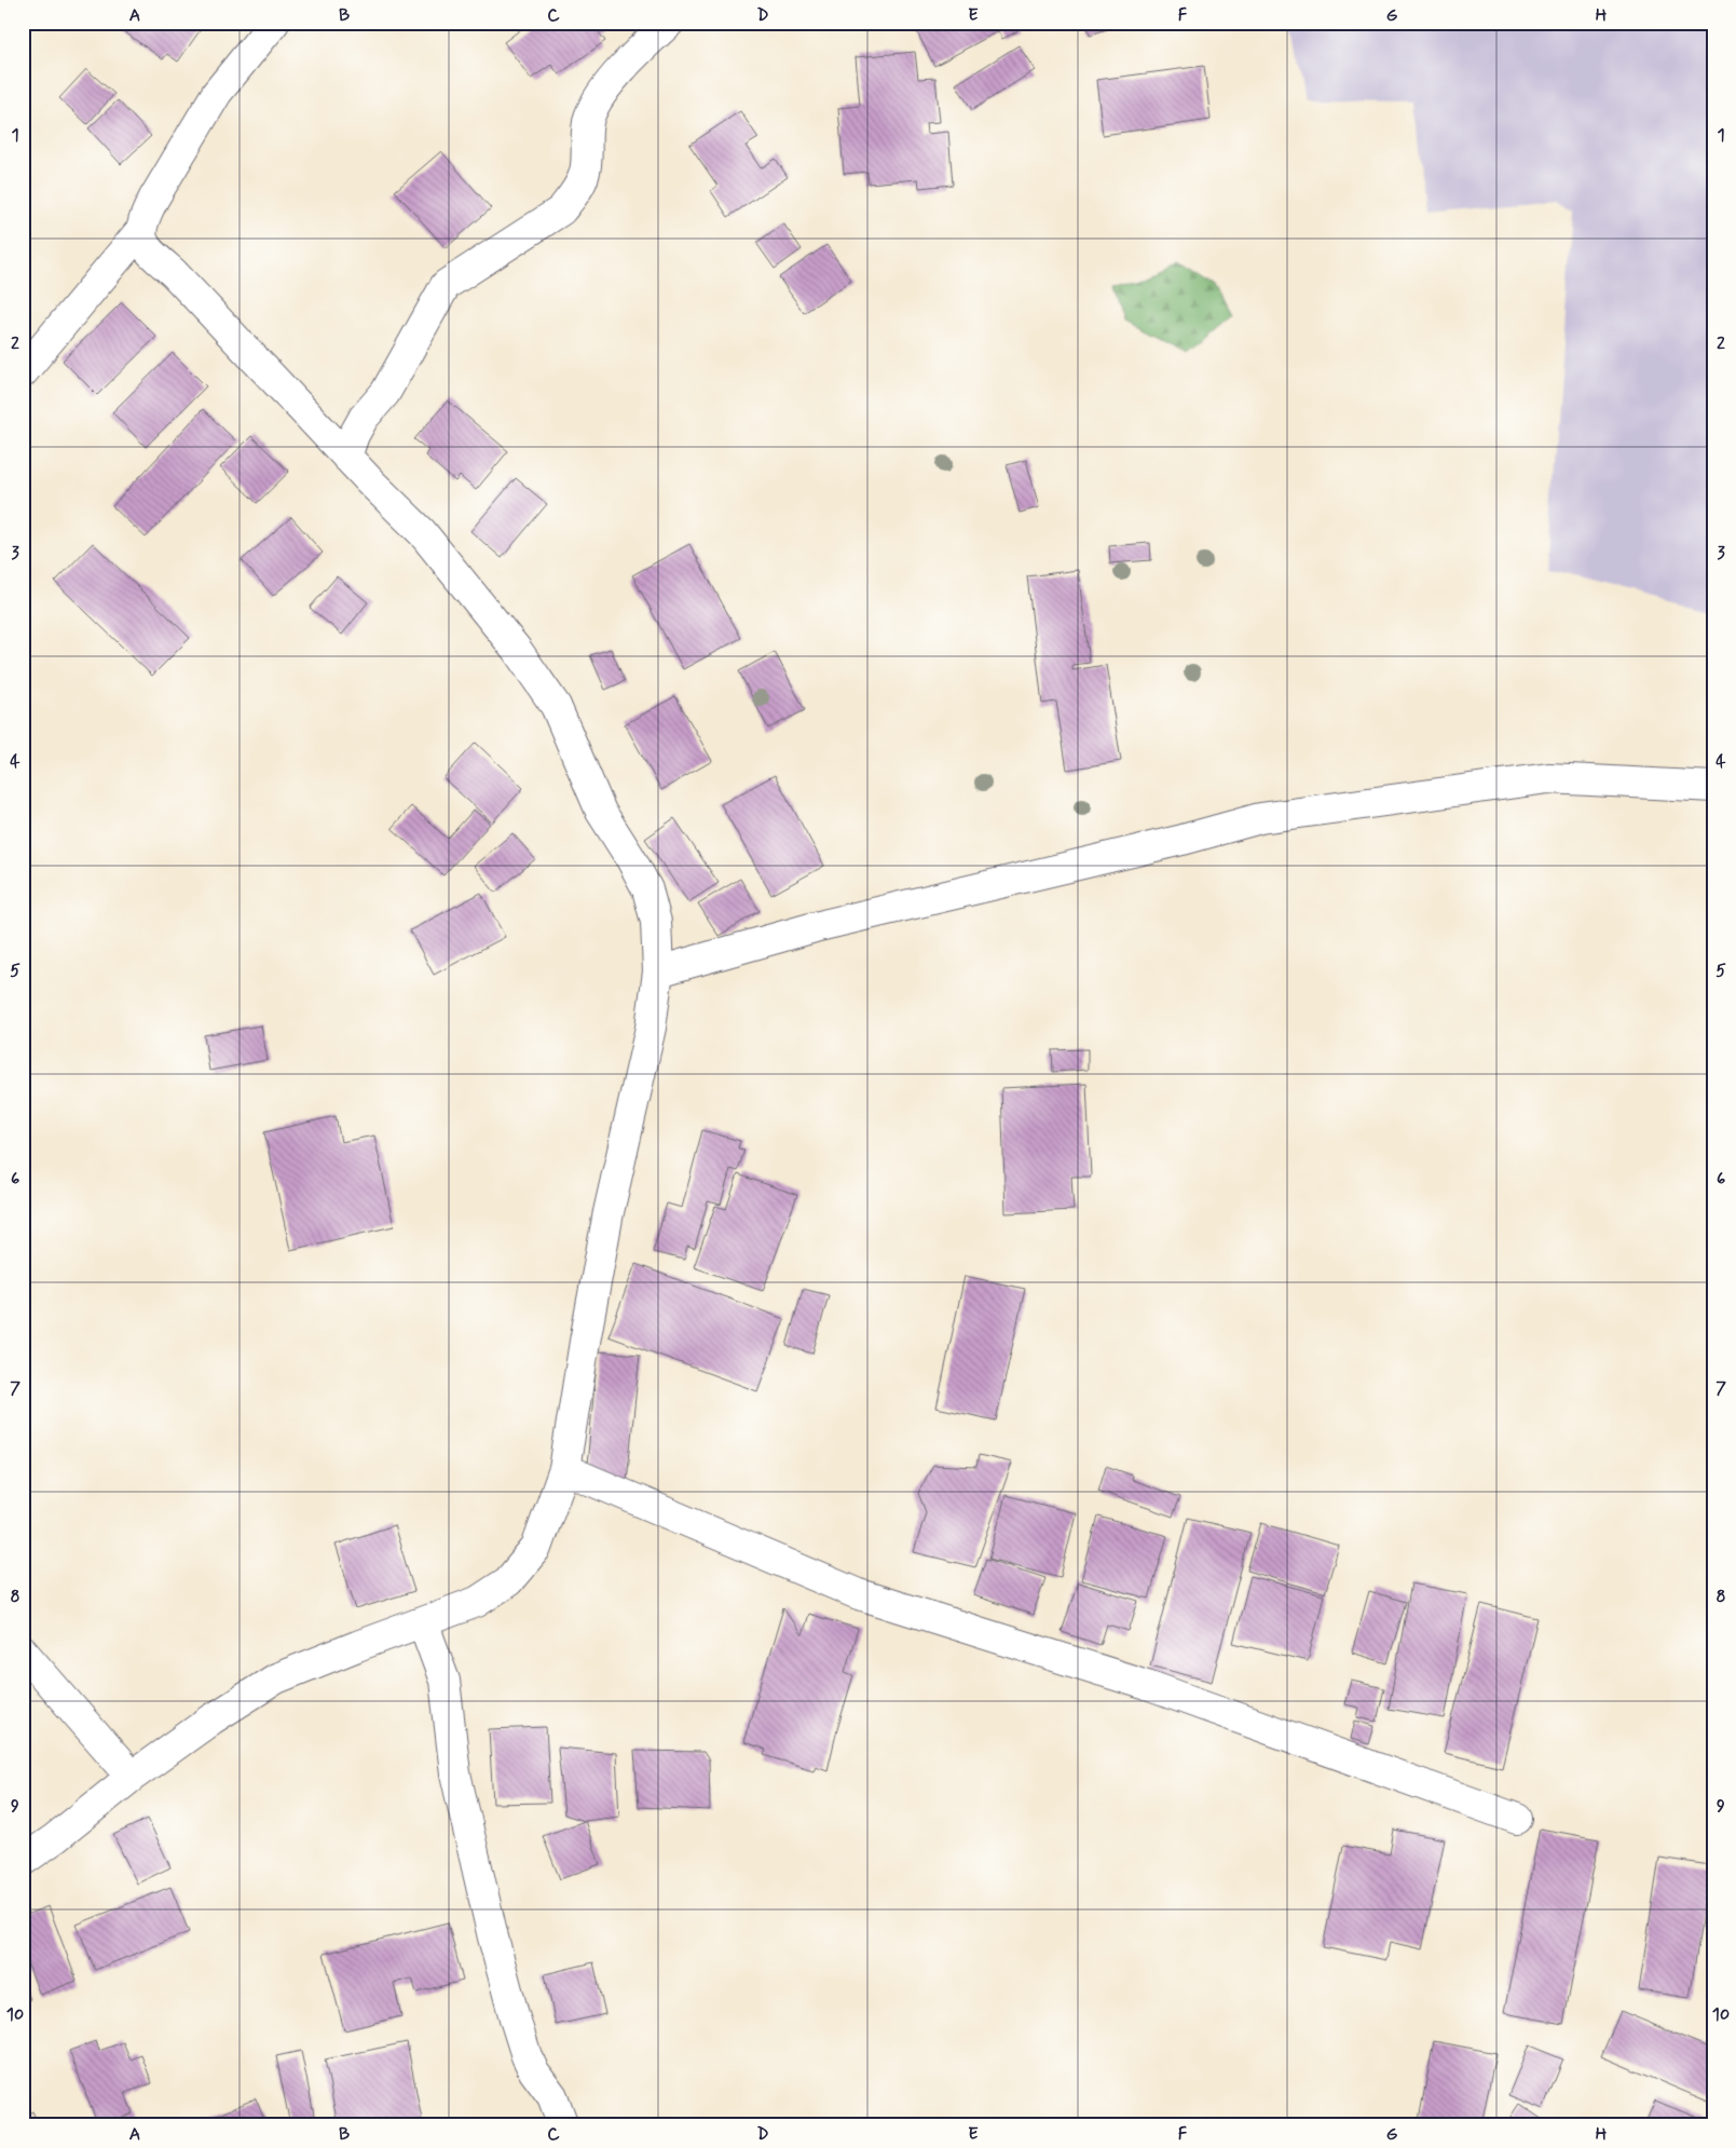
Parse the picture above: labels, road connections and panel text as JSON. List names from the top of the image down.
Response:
{
  "grid": {
    "columns": [
      "A",
      "B",
      "C",
      "D",
      "E",
      "F",
      "G",
      "H"
    ],
    "rows": [
      "1",
      "2",
      "3",
      "4",
      "5",
      "6",
      "7",
      "8",
      "9",
      "10"
    ]
  }
}
